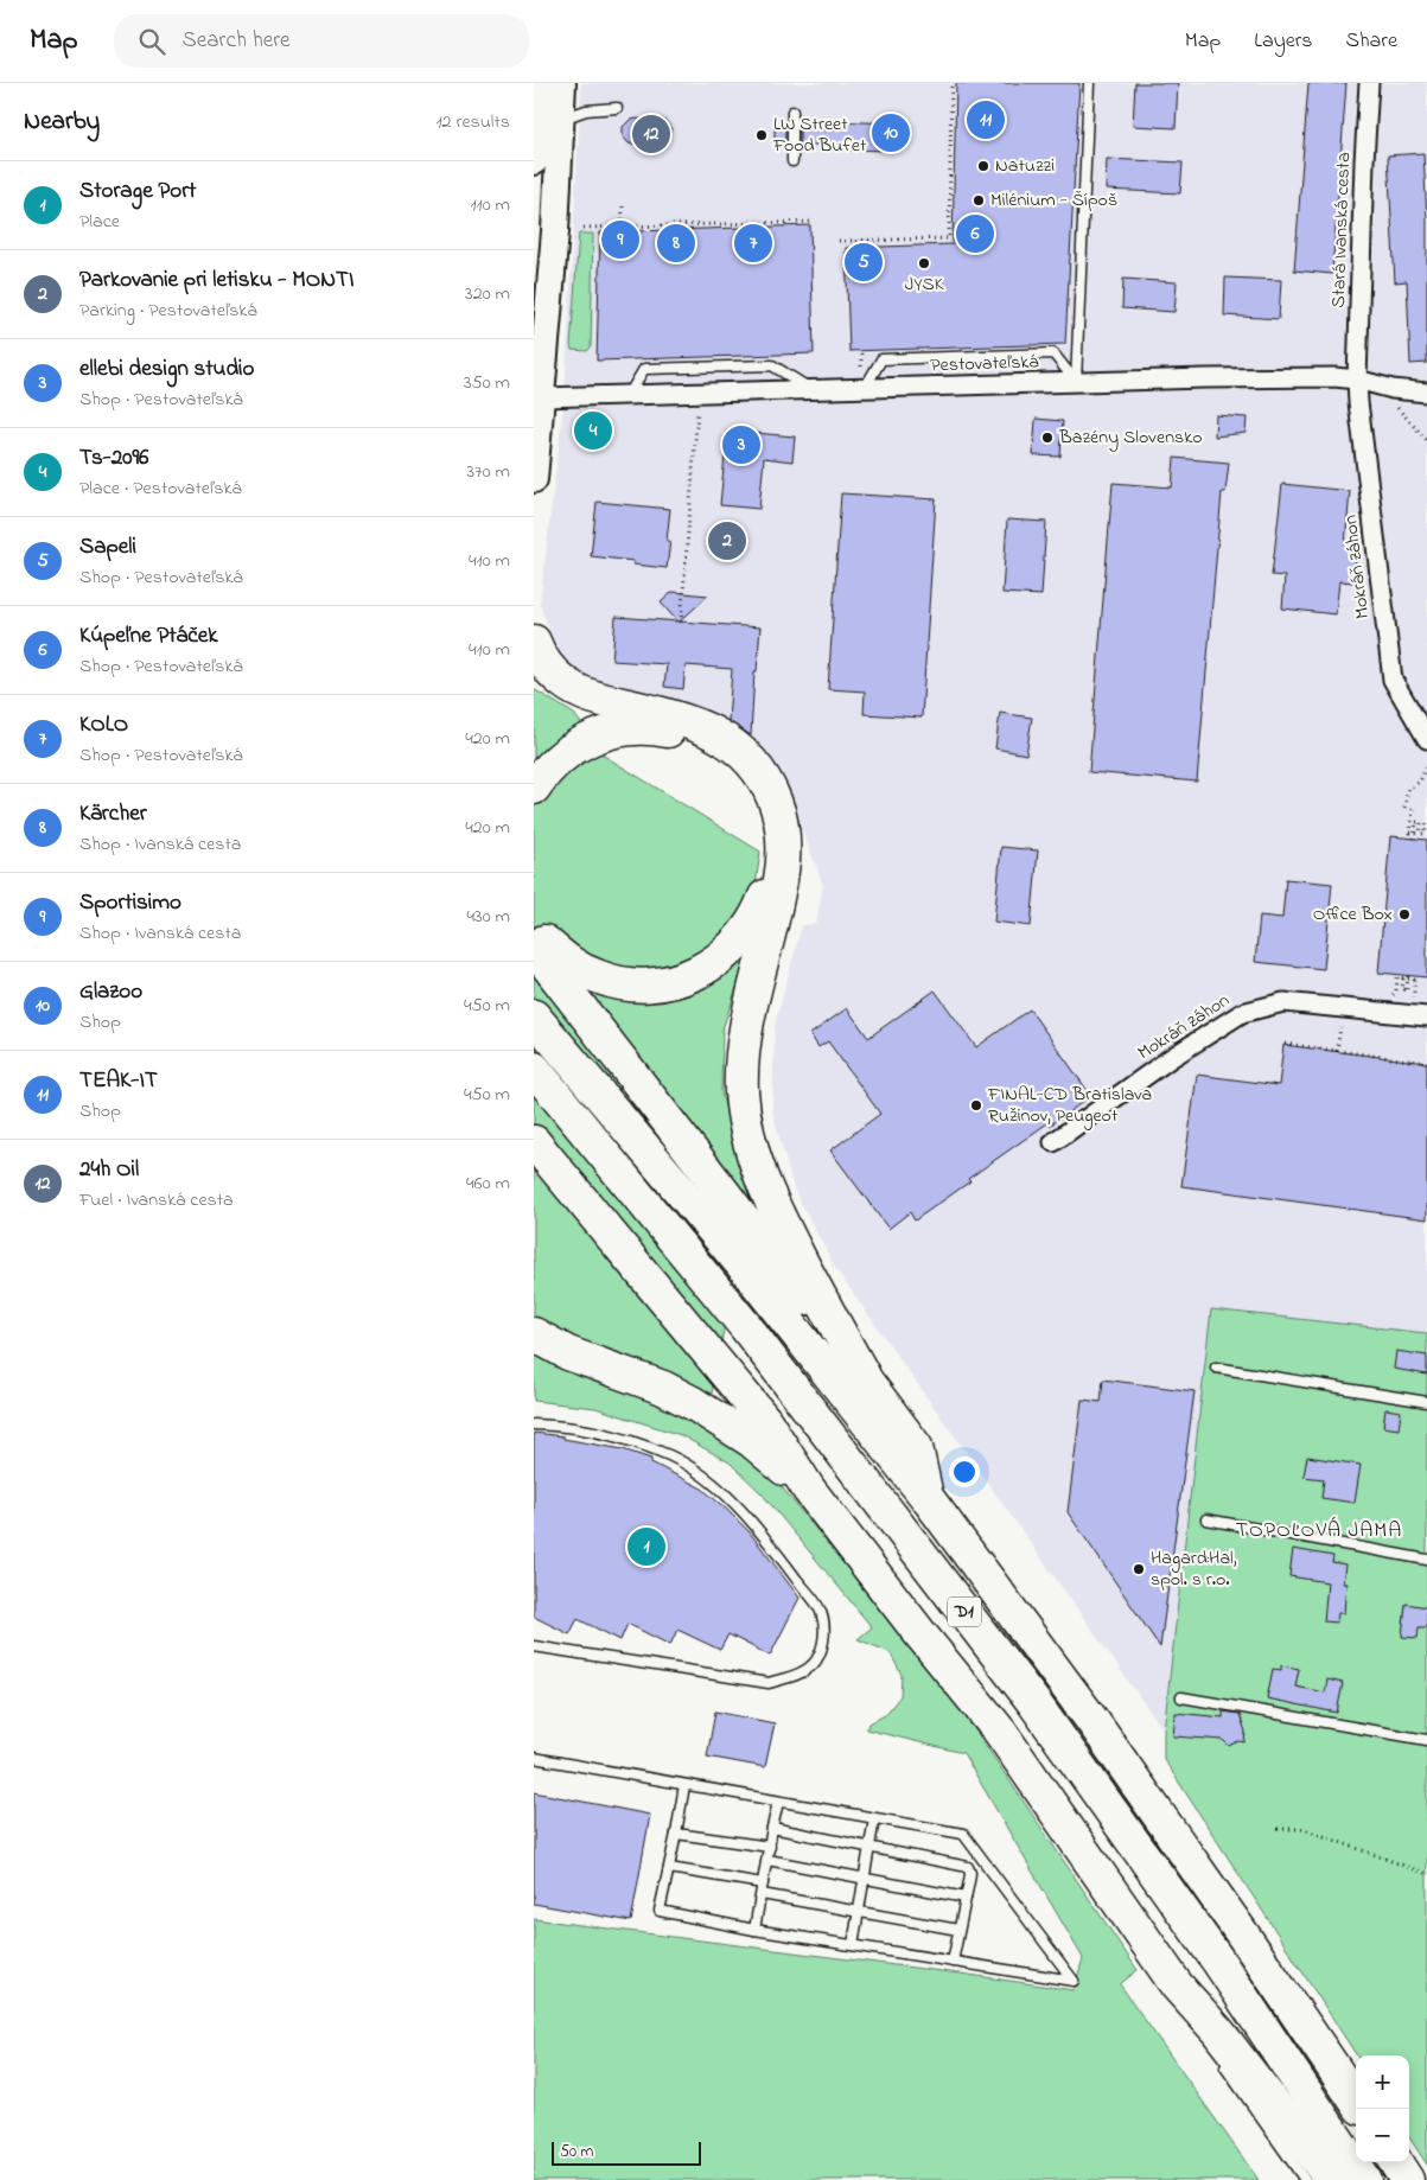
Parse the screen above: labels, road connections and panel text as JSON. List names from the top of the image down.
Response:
{
  "streets": {
    "highway": ["D1"],
    "street": ["Stará Ivanská cesta", "Pestovateľská", "Mokráň záhon"]
  },
  "crossings": [
    ["Stará Ivanská cesta", "Pestovateľská"],
    ["Stará Ivanská cesta", "Mokráň záhon"],
    ["Pestovateľská", "Mokráň záhon"]
  ],
  "districts": ["TOPOĽOVÁ JAMA"],
  "places": [
    "LW Street Food Bufet",
    "Natuzzi",
    "Milénium - Šípoš",
    "JYSK",
    "Bazény Slovensko",
    "Office Box",
    "FINAL-CD Bratislava Ružinov, Peugeot",
    "Hagard:Hal, spol. s r.o."
  ],
  "scale_bar": "50 m",
  "page": {
    "header": "Map",
    "search": "Search here",
    "nav": ["Map", "Layers", "Share"],
    "heading": ["Nearby", "12 results"],
    "pins": [
      "11",
      "10",
      "12",
      "6",
      "9",
      "7",
      "8",
      "5",
      "4",
      "3",
      "2",
      "1"
    ],
    "list": [
      {
        "mark": "1",
        "name": "Storage Port",
        "note": "Place",
        "value": "110 m"
      },
      {
        "mark": "2",
        "name": "Parkovanie pri letisku - MONTI",
        "note": "Parking · Pestovateľská",
        "value": "320 m"
      },
      {
        "mark": "3",
        "name": "ellebi design studio",
        "note": "Shop · Pestovateľská",
        "value": "350 m"
      },
      {
        "mark": "4",
        "name": "Ts-2096",
        "note": "Place · Pestovateľská",
        "value": "370 m"
      },
      {
        "mark": "5",
        "name": "Sapeli",
        "note": "Shop · Pestovateľská",
        "value": "410 m"
      },
      {
        "mark": "6",
        "name": "Kúpeľne Ptáček",
        "note": "Shop · Pestovateľská",
        "value": "410 m"
      },
      {
        "mark": "7",
        "name": "KOLO",
        "note": "Shop · Pestovateľská",
        "value": "420 m"
      },
      {
        "mark": "8",
        "name": "Kärcher",
        "note": "Shop · Ivanská cesta",
        "value": "420 m"
      },
      {
        "mark": "9",
        "name": "Sportisimo",
        "note": "Shop · Ivanská cesta",
        "value": "430 m"
      },
      {
        "mark": "10",
        "name": "Glazoo",
        "note": "Shop",
        "value": "450 m"
      },
      {
        "mark": "11",
        "name": "TEAK-IT",
        "note": "Shop",
        "value": "450 m"
      },
      {
        "mark": "12",
        "name": "24h Oil",
        "note": "Fuel · Ivanská cesta",
        "value": "460 m"
      }
    ],
    "map_buttons": ["+", "−"],
    "scale": "50 m"
  }
}
